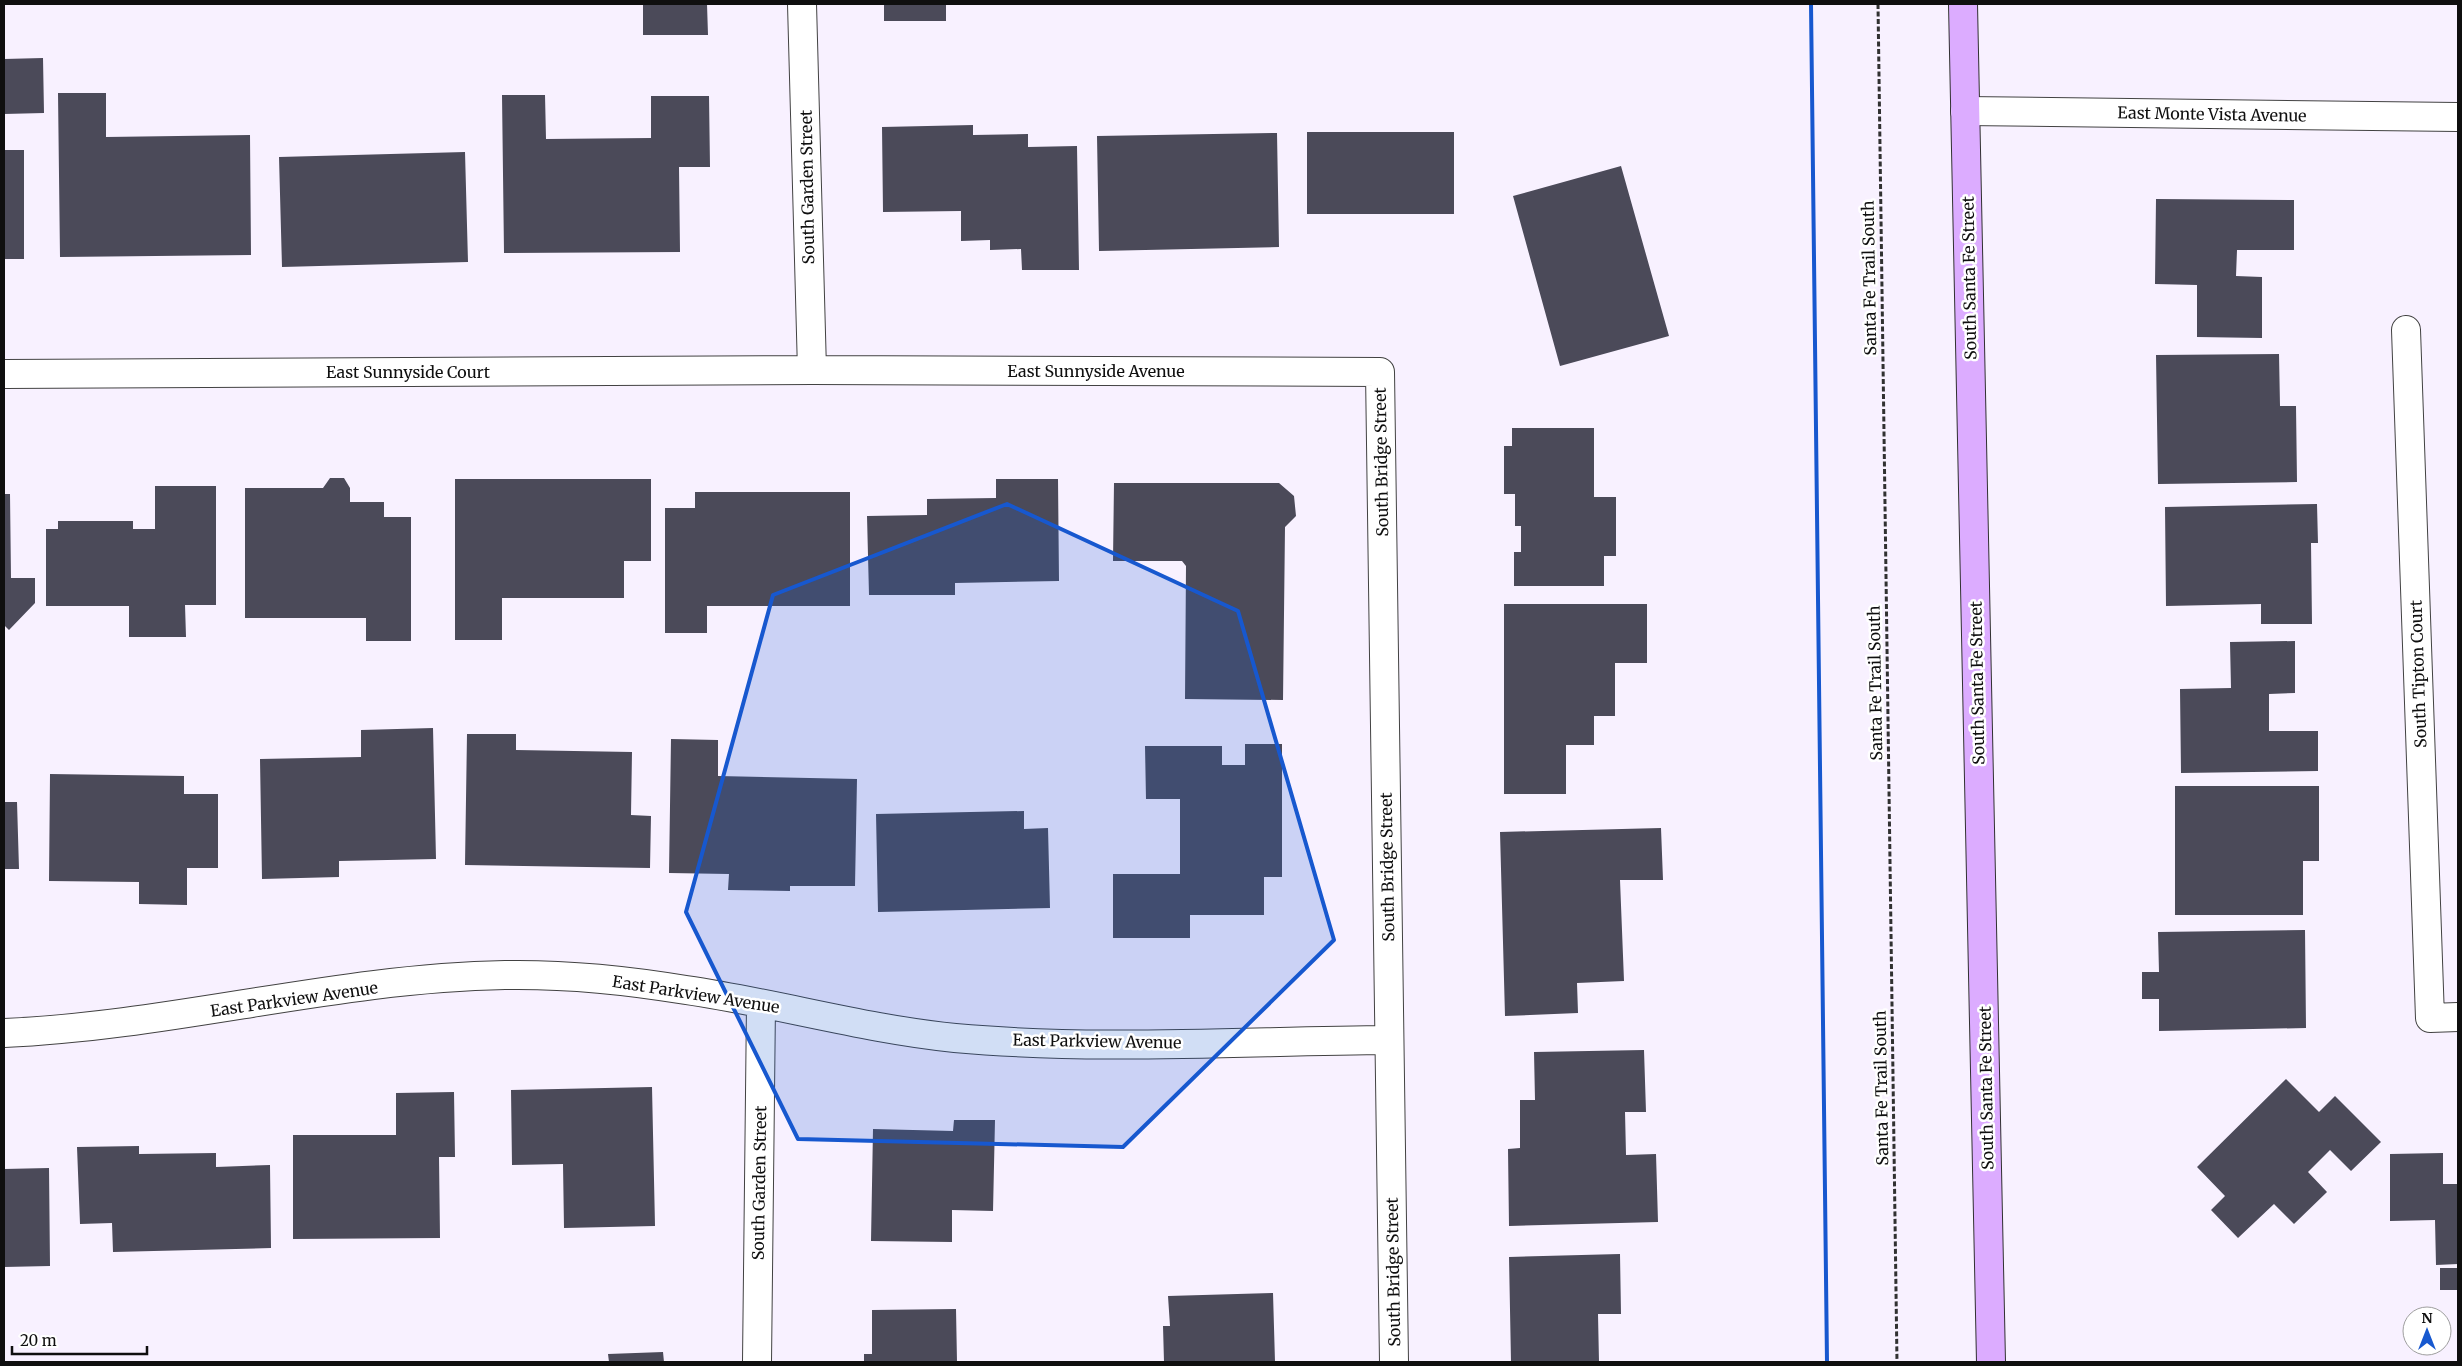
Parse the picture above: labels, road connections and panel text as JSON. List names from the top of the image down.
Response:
{
  "streets": {
    "street": [
      "East Monte Vista Avenue",
      "South Garden Street",
      "South Santa Fe Street",
      "East Sunnyside Avenue",
      "East Sunnyside Court",
      "South Bridge Street",
      "South Tipton Court",
      "East Parkview Avenue"
    ],
    "path": ["Santa Fe Trail South"]
  },
  "crossings": [
    ["East Monte Vista Avenue", "South Santa Fe Street"],
    ["South Garden Street", "East Sunnyside Avenue"],
    ["South Garden Street", "East Sunnyside Court"],
    ["South Garden Street", "East Parkview Avenue"],
    ["East Sunnyside Avenue", "East Sunnyside Court"],
    ["East Sunnyside Avenue", "South Bridge Street"],
    ["South Bridge Street", "East Parkview Avenue"]
  ],
  "scale_bar": "20 m",
  "north": "top"
}
